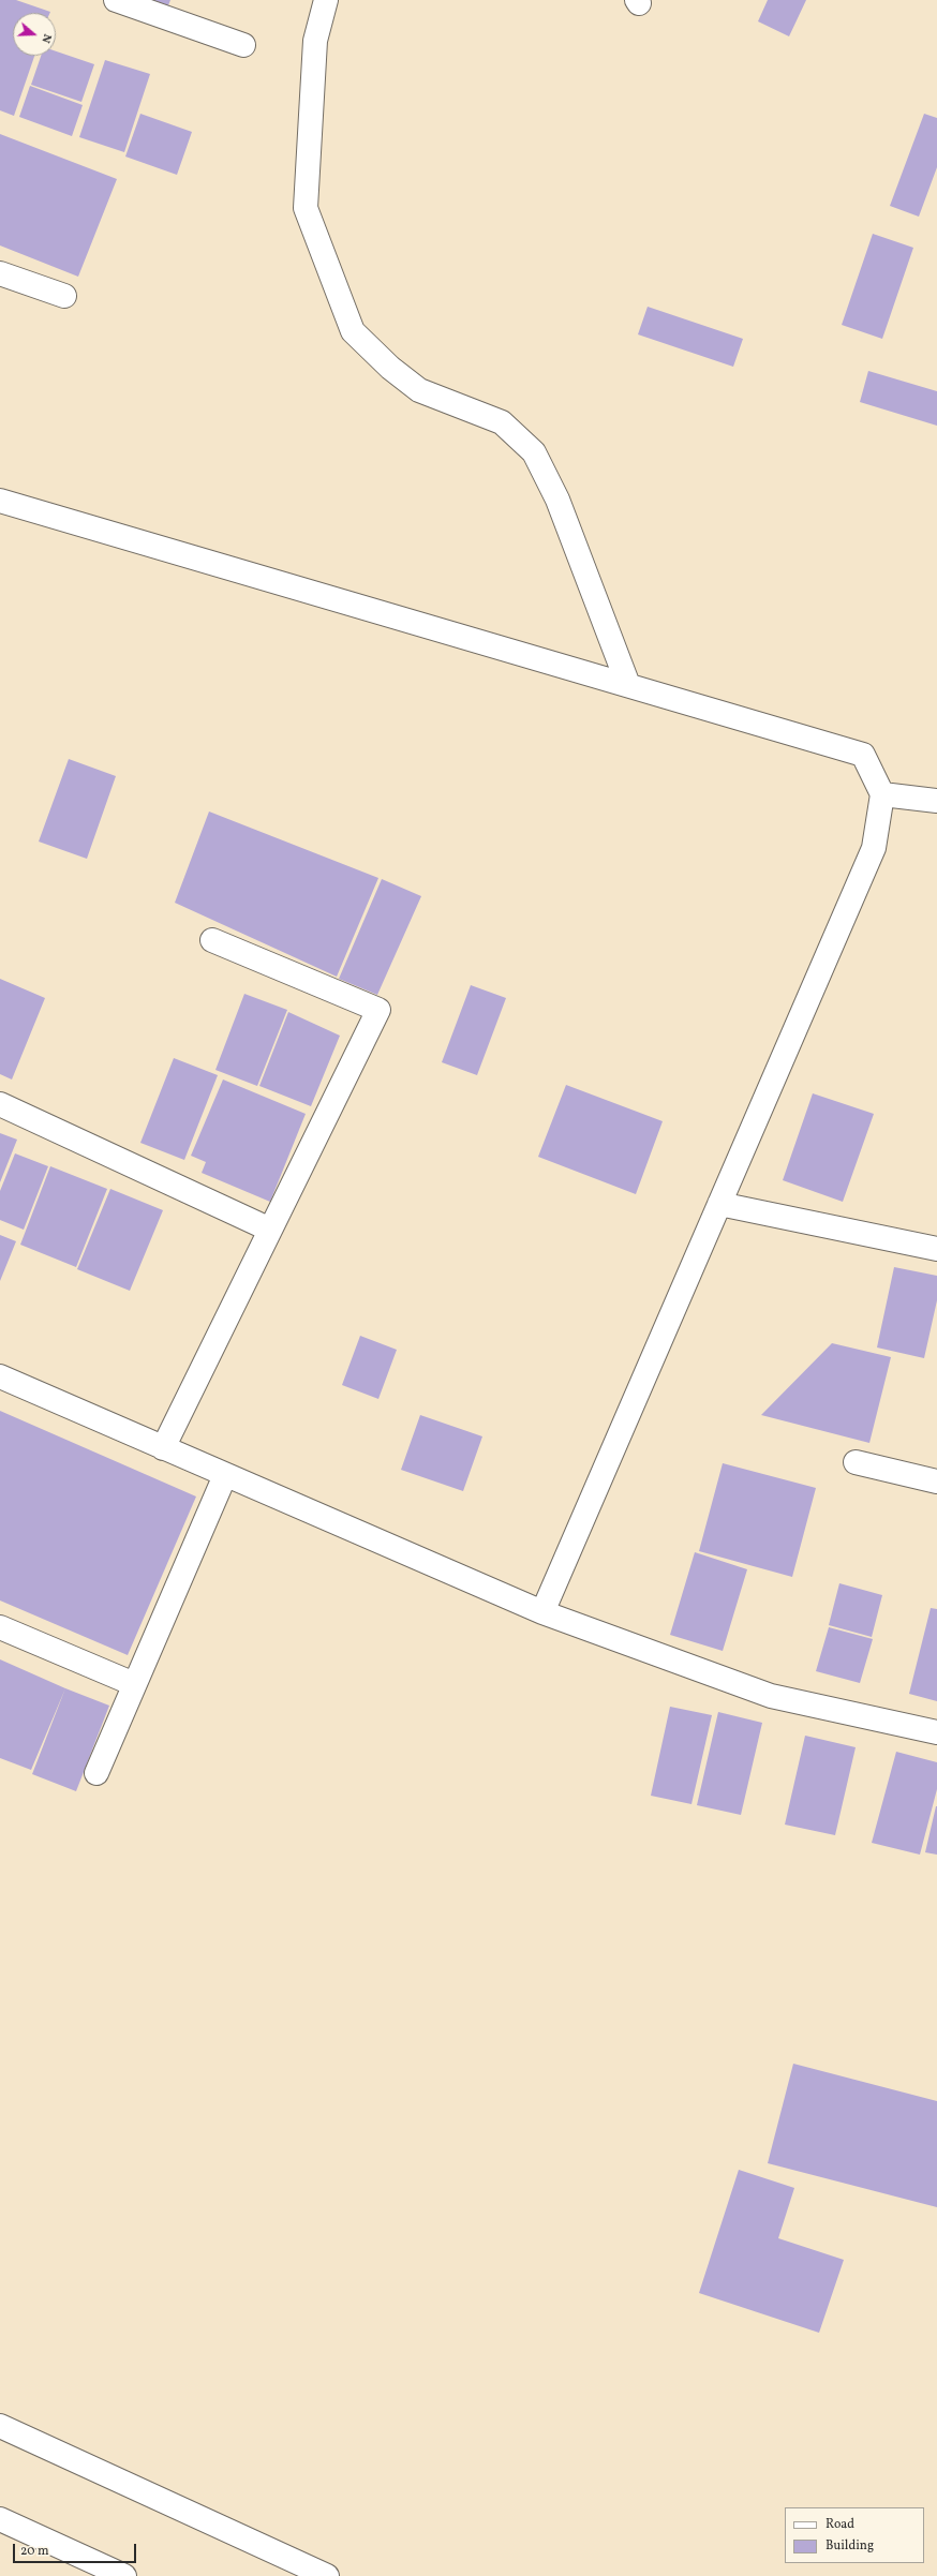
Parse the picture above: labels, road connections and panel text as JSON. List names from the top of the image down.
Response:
{
  "legend": ["Road", "Building"],
  "scale_bar": "20 m",
  "north": "right"
}
